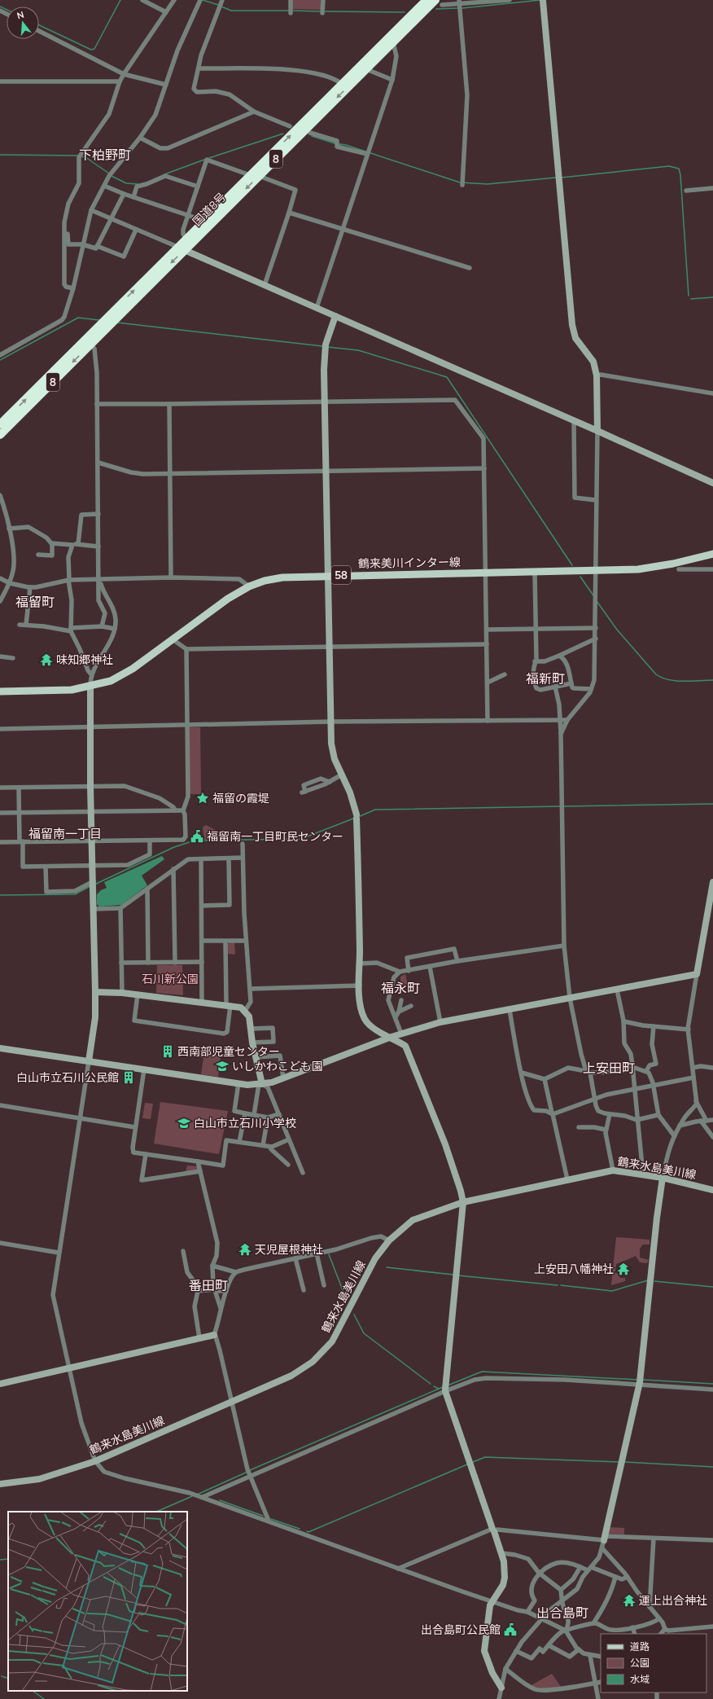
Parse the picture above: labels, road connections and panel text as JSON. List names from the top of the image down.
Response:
{
  "streets": {
    "highway": ["8", "国道8号"],
    "main road": ["鶴来美川インター線", "58"],
    "street": ["鶴来水島美川線"]
  },
  "districts": [
    "下柏野町",
    "福留町",
    "福新町",
    "福留南一丁目",
    "福永町",
    "上安田町",
    "番田町",
    "出合島町"
  ],
  "parks": ["石川新公園"],
  "places": {
    "temple": [
      "味知郷神社",
      "天児屋根神社",
      "上安田八幡神社",
      "運上出合神社"
    ],
    "place": ["福留の霞堤"],
    "public building": ["福留南一丁目町民センター", "出合島町公民館"],
    "building": ["西南部児童センター", "白山市立石川公民館"],
    "school or university": ["いしかわこども園", "白山市立石川小学校"]
  },
  "legend": ["道路", "公園", "水域"],
  "north": "top"
}
